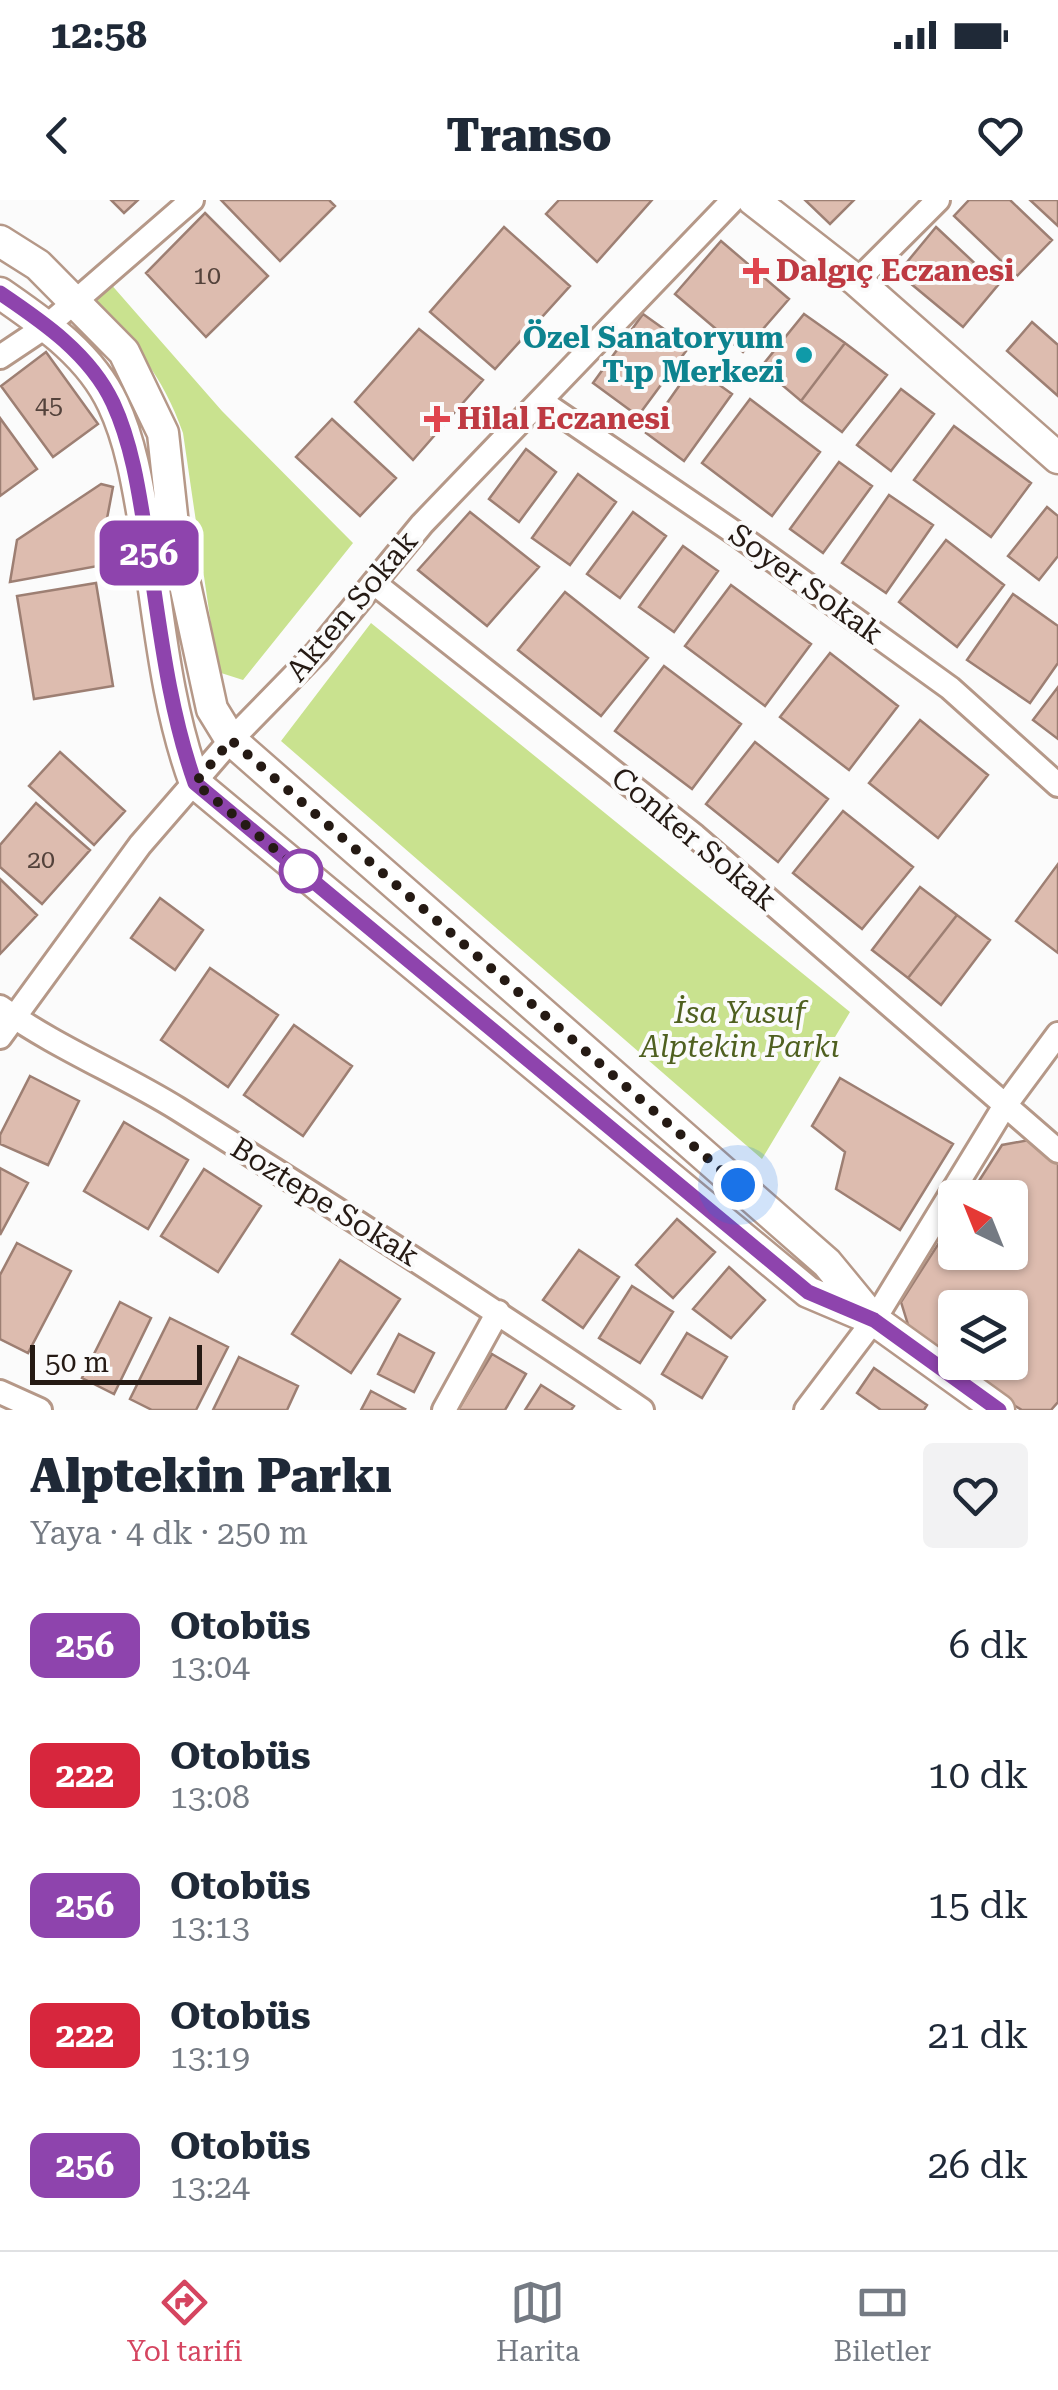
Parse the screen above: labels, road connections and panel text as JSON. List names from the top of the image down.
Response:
{
  "streets": {
    "street": [
      "Soyer Sokak",
      "Akten Sokak",
      "Conker Sokak",
      "Boztepe Sokak"
    ]
  },
  "crossings": [
    ["Soyer Sokak", "Akten Sokak"],
    ["Akten Sokak", "Conker Sokak"],
    ["Akten Sokak", "Boztepe Sokak"]
  ],
  "parks": ["İsa Yusuf Alptekin Parkı"],
  "places": {
    "health": ["Dalgıç Eczanesi", "Hilal Eczanesi"],
    "other": ["Özel Sanatoryum Tıp Merkezi"]
  },
  "lines": ["bus line 256"],
  "house_numbers": ["10", "45", "20"],
  "scale_bar": "50 m",
  "north": "top left",
  "page": {
    "status": "12:58",
    "header": "Transo",
    "on_map": "256",
    "scale": "50 m",
    "heading": ["Alptekin Parkı", "Yaya · 4 dk · 250 m"],
    "list": [
      {
        "mark": "256",
        "name": "Otobüs",
        "note": "13:04",
        "value": "6 dk"
      },
      {
        "mark": "222",
        "name": "Otobüs",
        "note": "13:08",
        "value": "10 dk"
      },
      {
        "mark": "256",
        "name": "Otobüs",
        "note": "13:13",
        "value": "15 dk"
      },
      {
        "mark": "222",
        "name": "Otobüs",
        "note": "13:19",
        "value": "21 dk"
      },
      {
        "mark": "256",
        "name": "Otobüs",
        "note": "13:24",
        "value": "26 dk"
      }
    ],
    "tabs": ["Yol tarifi", "Harita", "Biletler"]
  }
}
